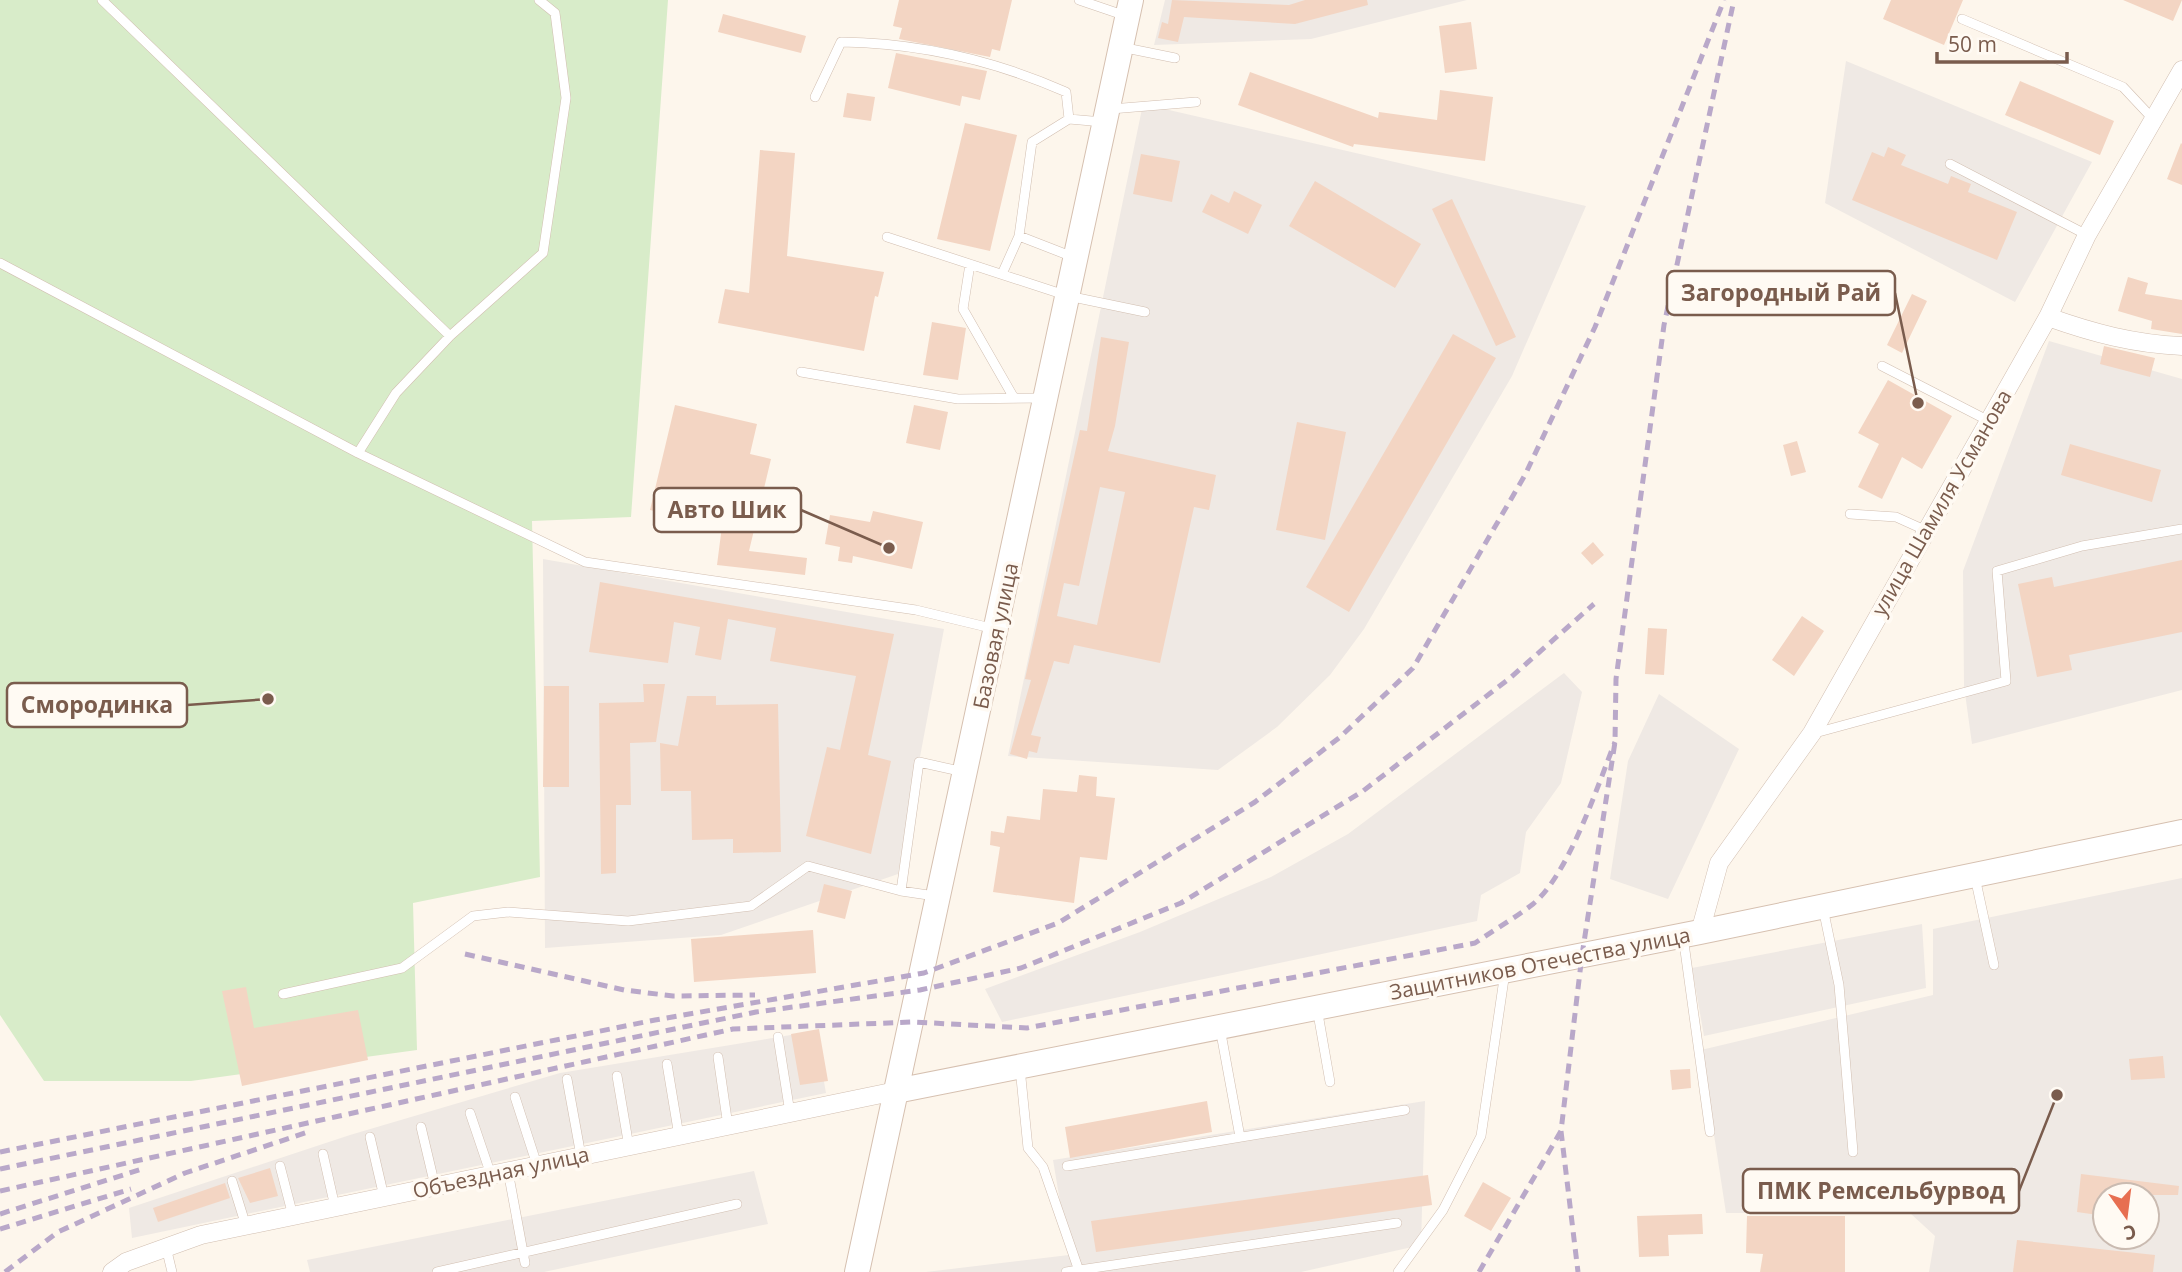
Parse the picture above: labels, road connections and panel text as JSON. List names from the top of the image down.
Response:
{
  "streets": {
    "main road": ["Базовая улица", "Защитников Отечества улица"],
    "street": ["улица Шамиля Усманова", "Объездная улица"]
  },
  "crossings": [
    ["улица Шамиля Усманова", "Защитников Отечества улица"],
    ["Базовая улица", "Защитников Отечества улица"],
    ["Базовая улица", "Объездная улица"],
    ["Защитников Отечества улица", "Объездная улица"]
  ],
  "places": [
    "Загородный Рай",
    "Авто Шик",
    "Смородинка",
    "ПМК Ремсельбурвод"
  ],
  "scale_bar": "50 m",
  "north": "bottom"
}
